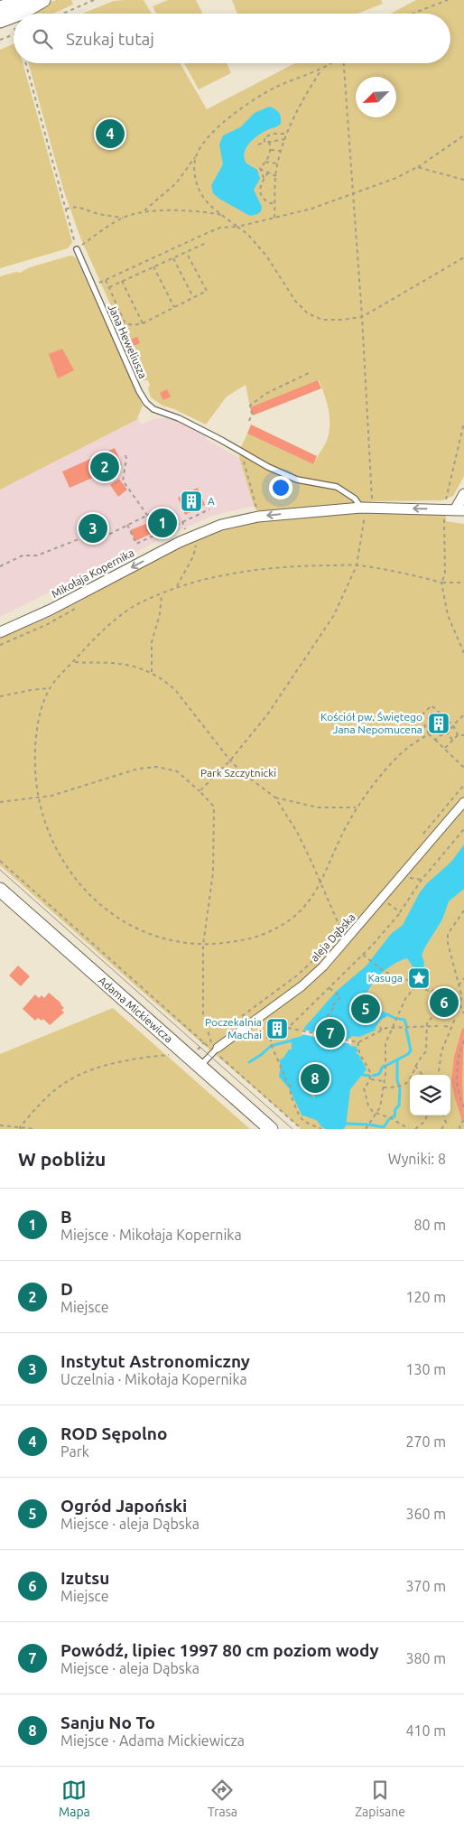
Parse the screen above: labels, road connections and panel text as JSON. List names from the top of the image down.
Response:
{
  "streets": {
    "main road": ["Adama Mickiewicza"],
    "street": ["Mikołaja Kopernika", "aleja Dąbska"],
    "lane": ["Jana Heweliusza"]
  },
  "crossings": [
    ["Jana Heweliusza", "Mikołaja Kopernika"],
    ["aleja Dąbska", "Adama Mickiewicza"]
  ],
  "one_way": ["Mikołaja Kopernika"],
  "parks": ["Park Szczytnicki"],
  "places": {
    "building": ["A", "Kościół pw. Świętego Jana Nepomucena", "Poczekalnia Machai"],
    "place": ["Kasuga"]
  },
  "north": "bottom left",
  "page": {
    "search": "Szukaj tutaj",
    "pins": [
      "4",
      "2",
      "1",
      "3",
      "6",
      "5",
      "7",
      "8"
    ],
    "heading": ["W pobliżu", "Wyniki: 8"],
    "list": [
      {
        "mark": "1",
        "name": "B",
        "note": "Miejsce · Mikołaja Kopernika",
        "value": "80 m"
      },
      {
        "mark": "2",
        "name": "D",
        "note": "Miejsce",
        "value": "120 m"
      },
      {
        "mark": "3",
        "name": "Instytut Astronomiczny",
        "note": "Uczelnia · Mikołaja Kopernika",
        "value": "130 m"
      },
      {
        "mark": "4",
        "name": "ROD Sępolno",
        "note": "Park",
        "value": "270 m"
      },
      {
        "mark": "5",
        "name": "Ogród Japoński",
        "note": "Miejsce · aleja Dąbska",
        "value": "360 m"
      },
      {
        "mark": "6",
        "name": "Izutsu",
        "note": "Miejsce",
        "value": "370 m"
      },
      {
        "mark": "7",
        "name": "Powódź, lipiec 1997 80 cm poziom wody",
        "note": "Miejsce · aleja Dąbska",
        "value": "380 m"
      },
      {
        "mark": "8",
        "name": "Sanju No To",
        "note": "Miejsce · Adama Mickiewicza",
        "value": "410 m"
      }
    ],
    "nav": ["Mapa", "Trasa", "Zapisane"]
  }
}
